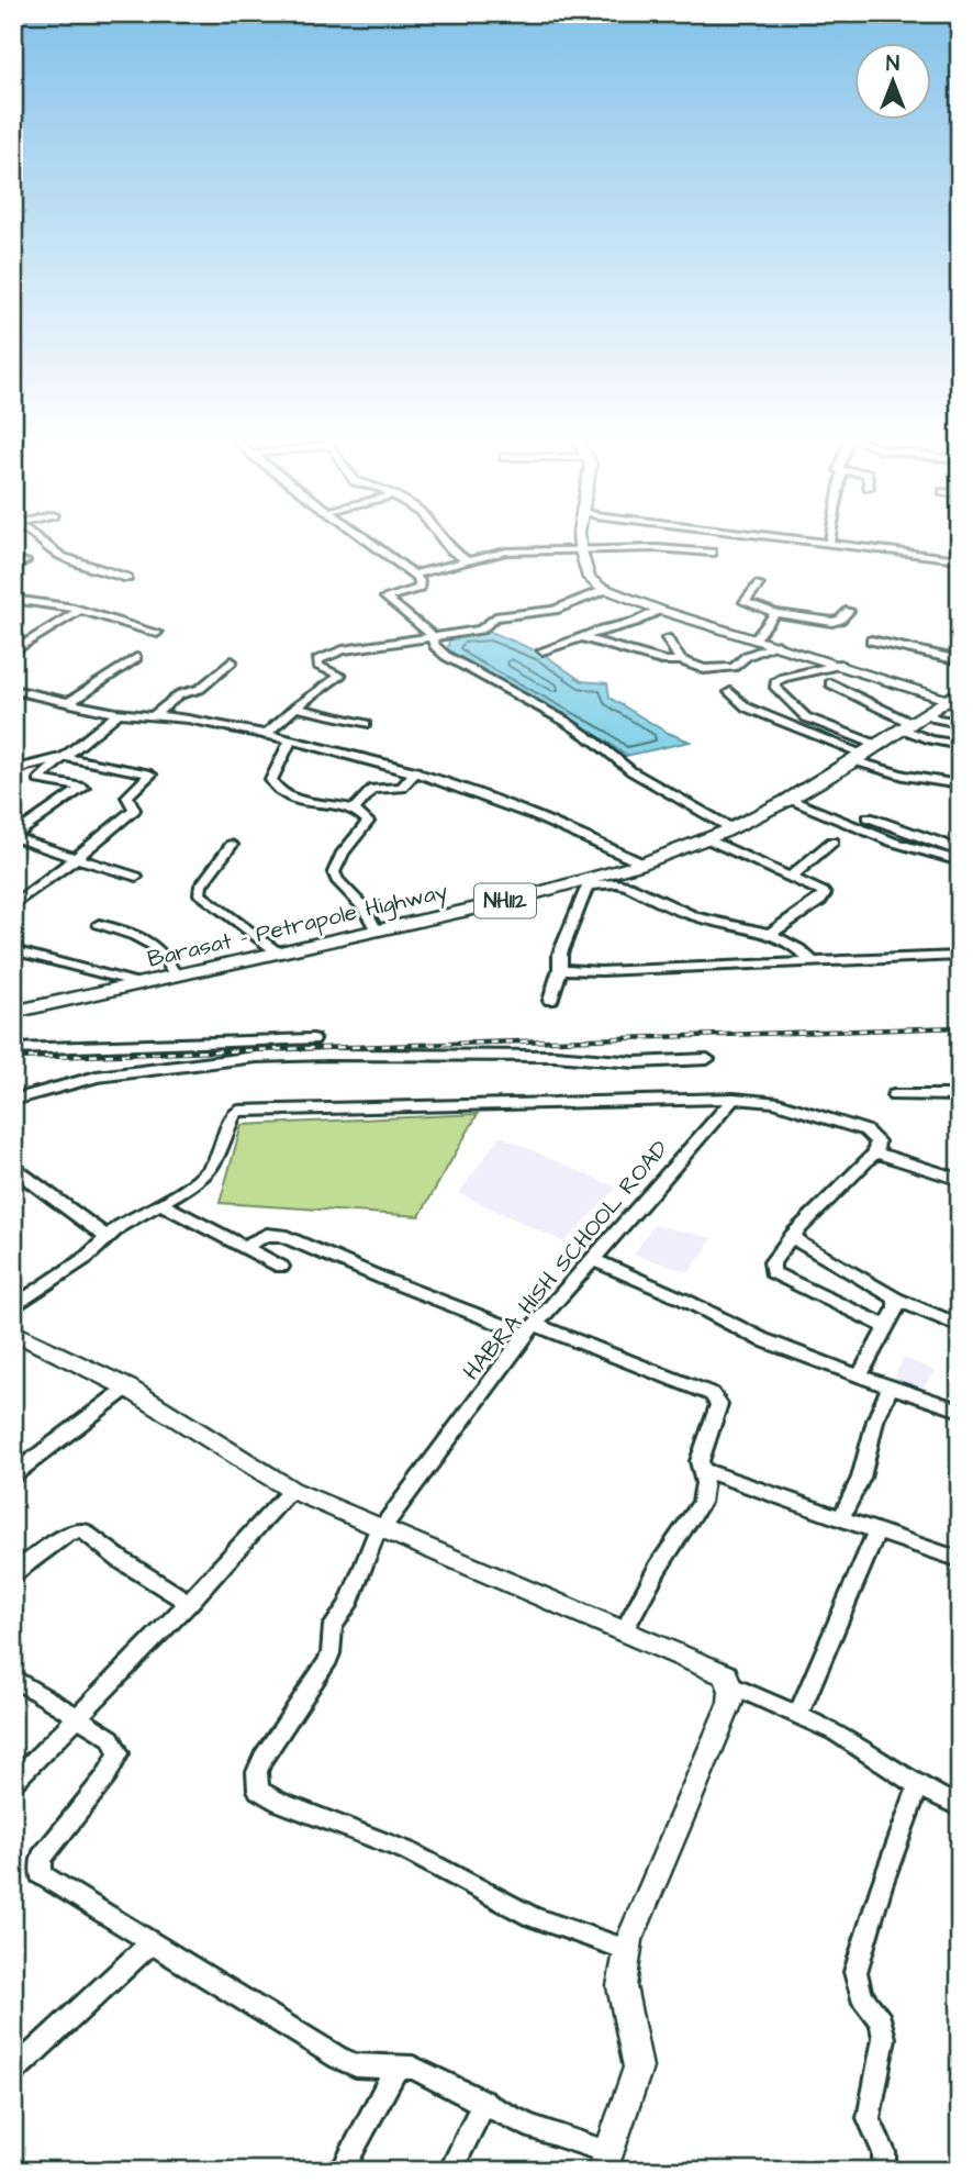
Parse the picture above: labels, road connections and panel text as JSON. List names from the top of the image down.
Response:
{
  "streets": {
    "highway": ["NH112", "Barasat - Petrapole Highway"],
    "street": ["HABRA HISH SCHOOL ROAD"]
  },
  "north": "top"
}
